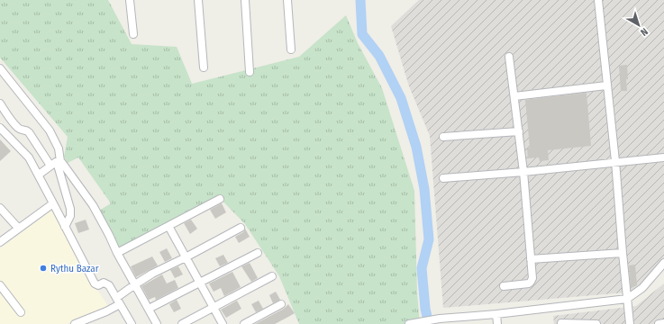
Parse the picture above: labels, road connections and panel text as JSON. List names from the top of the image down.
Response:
{
  "places": ["Rythu Bazar"],
  "north": "bottom right"
}
